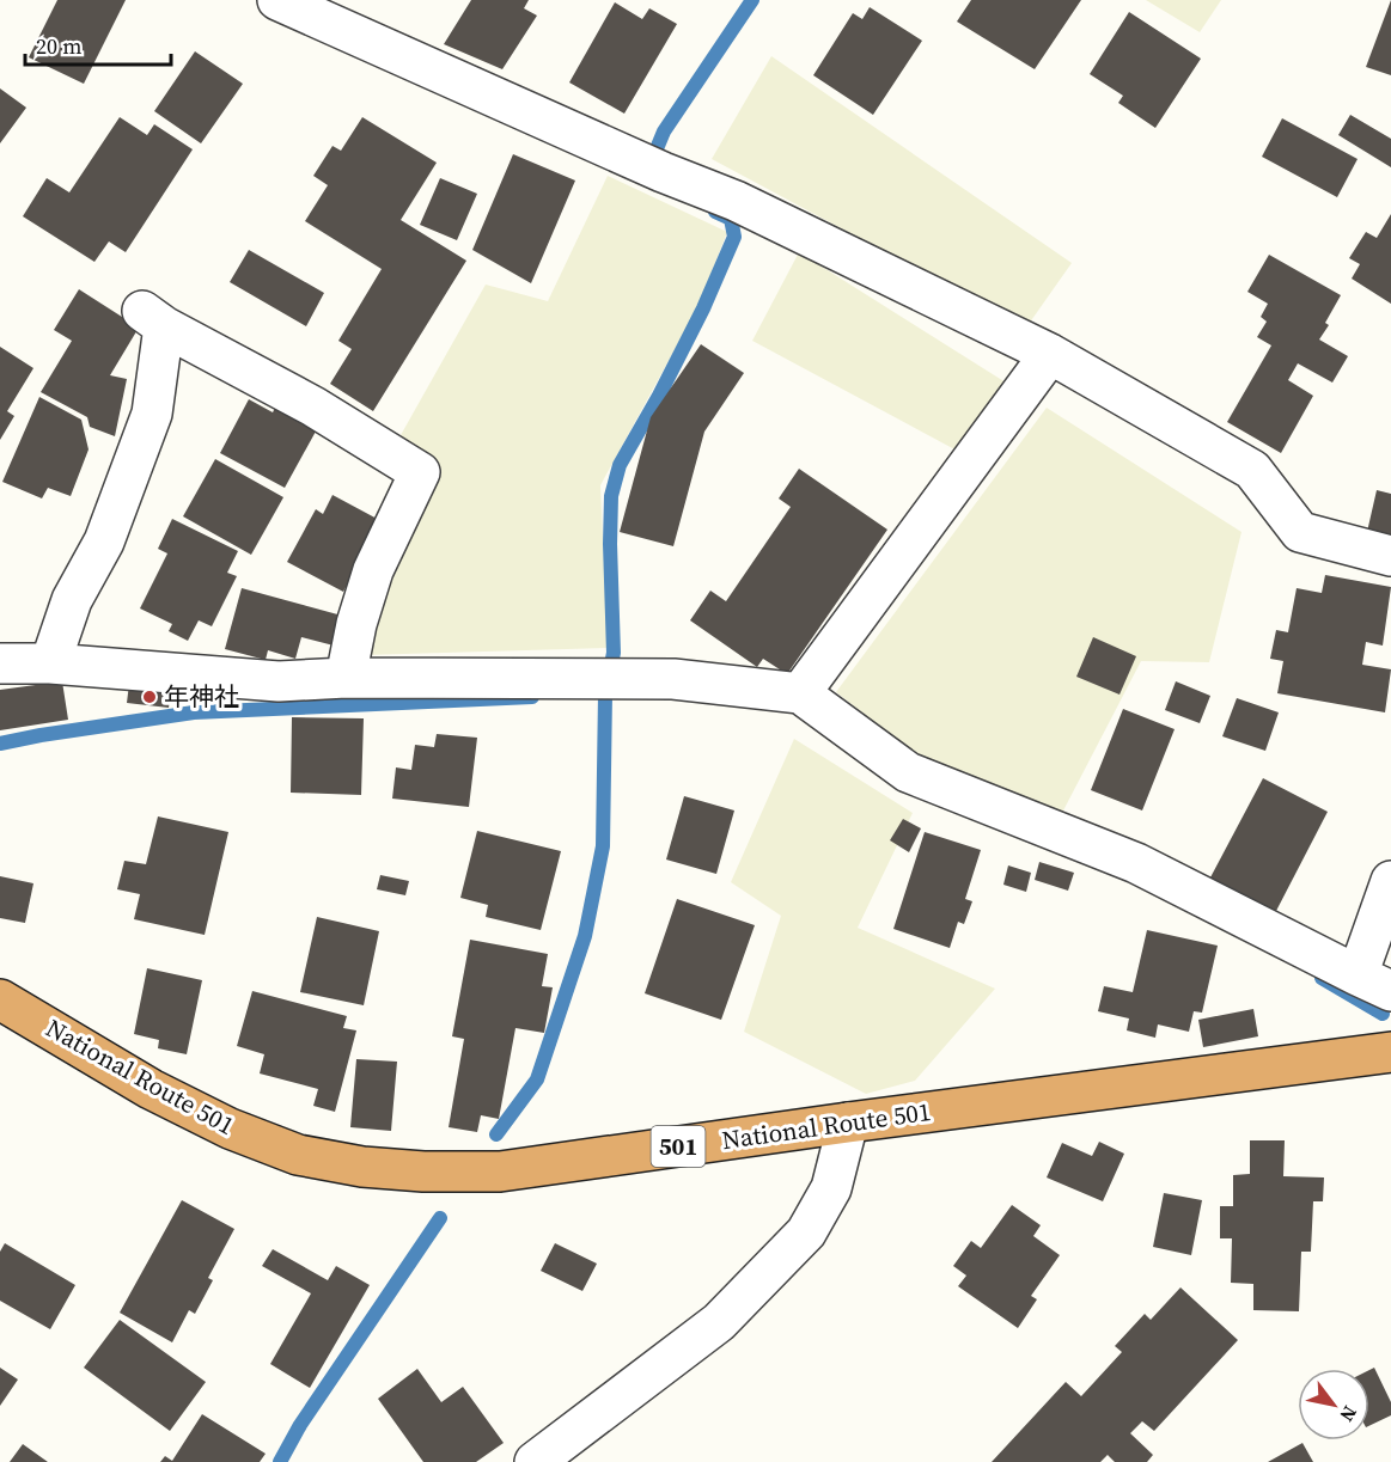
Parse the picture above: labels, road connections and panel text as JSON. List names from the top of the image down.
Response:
{
  "streets": {
    "highway": ["National Route 501", "501"]
  },
  "places": ["年神社"],
  "scale_bar": "20 m",
  "north": "bottom right"
}
